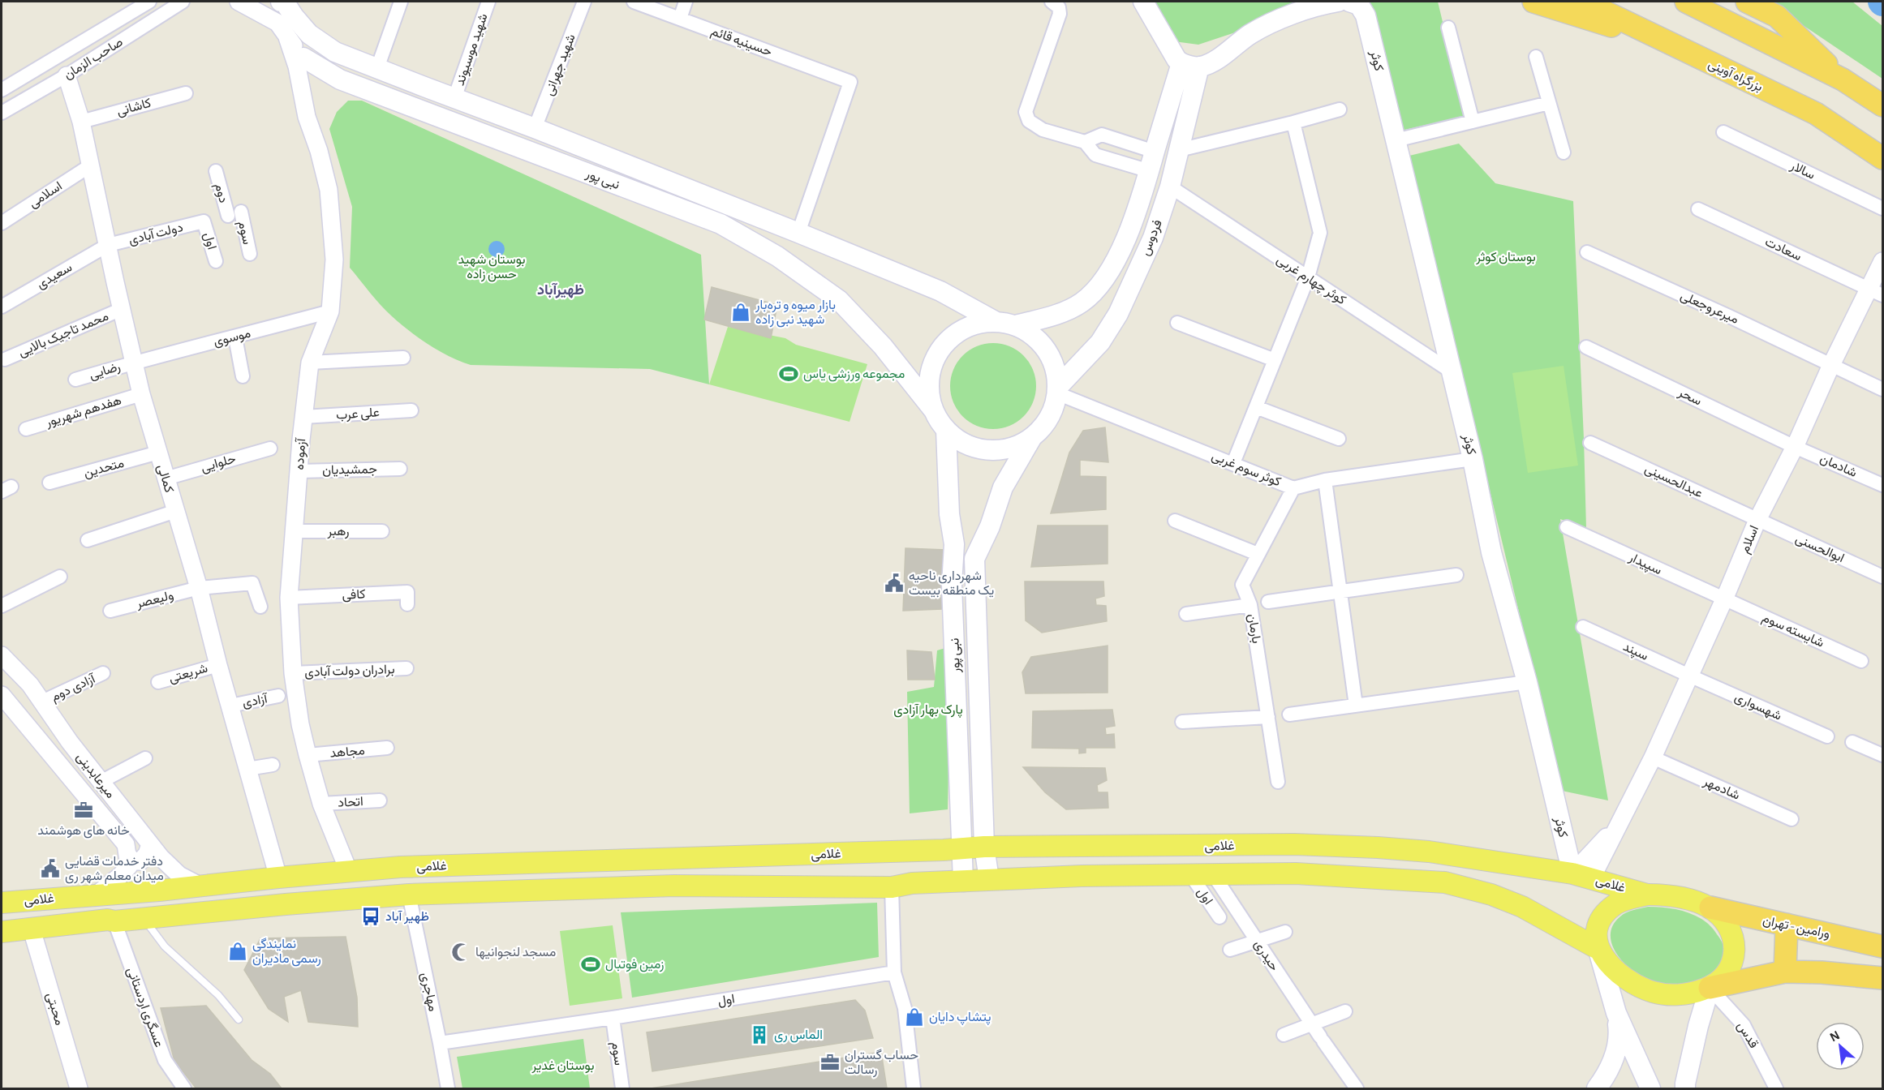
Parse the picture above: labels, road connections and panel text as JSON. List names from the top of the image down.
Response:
{
  "streets": {
    "highway": ["بزرگراه آوینی", "ورامین - تهران"],
    "main road": [
      "کوثر",
      "نبی پور",
      "فردوس",
      "غلامی"
    ],
    "street": [
      "حسینیه قائم",
      "شهید موسیوند",
      "صاحب الزمان",
      "شهید جهرانی",
      "کاشانی",
      "سالار",
      "دوم",
      "اسلامی",
      "سوم",
      "دولت آبادی",
      "اول",
      "سعادت",
      "سعیدی",
      "کوثر چهارم غربی",
      "میرعروجعلی",
      "محمد تاجیک بالایی",
      "موسوی",
      "رضایی",
      "سحر",
      "هفدهم شهریور",
      "علی عرب",
      "آزموده",
      "حلوایی",
      "شادمان",
      "متحدین",
      "کوثر سوم غربی",
      "جمشیدیان",
      "کمالی",
      "عبدالحسینی",
      "رهبر",
      "اسلام",
      "ابوالحسنی",
      "سپیدار",
      "کافی",
      "ولیعصر",
      "بارمان",
      "شایسته سوم",
      "سپند",
      "برادران دولت آبادی",
      "شریعتی",
      "آزادی دوم",
      "آزادی",
      "شهسواری",
      "مجاهد",
      "میرعابدینی",
      "شادمهر",
      "اتحاد",
      "حیدری",
      "مهاجری",
      "عسگری اردستانی",
      "محبتی",
      "قدس"
    ]
  },
  "crossings": [
    ["حسینیه قائم", "نبی پور"],
    ["شهید موسیوند", "نبی پور"],
    ["صاحب الزمان", "کمالی"],
    ["کوثر", "کوثر چهارم غربی"],
    ["کوثر", "کوثر سوم غربی"],
    ["کوثر", "اسلام"],
    ["کوثر", "غلامی"],
    ["شهید جهرانی", "نبی پور"],
    ["کاشانی", "کمالی"],
    ["نبی پور", "فردوس"],
    ["نبی پور", "آزموده"],
    ["نبی پور", "کوثر سوم غربی"],
    ["نبی پور", "غلامی"],
    ["دوم", "سوم"],
    ["اسلامی", "کمالی"],
    ["سوم", "اول"],
    ["دولت آبادی", "اول"],
    ["دولت آبادی", "سعیدی"],
    ["دولت آبادی", "کمالی"],
    ["فردوس", "کوثر چهارم غربی"],
    ["فردوس", "کوثر سوم غربی"],
    ["اول", "غلامی"],
    ["اول", "مهاجری"],
    ["سعادت", "اسلام"],
    ["سعیدی", "کمالی"],
    ["میرعروجعلی", "اسلام"],
    ["محمد تاجیک بالایی", "کمالی"],
    ["موسوی", "رضایی"],
    ["موسوی", "آزموده"],
    ["موسوی", "کمالی"],
    ["رضایی", "کمالی"],
    ["سحر", "شادمان"],
    ["سحر", "اسلام"],
    ["هفدهم شهریور", "کمالی"],
    ["علی عرب", "آزموده"],
    ["آزموده", "جمشیدیان"],
    ["آزموده", "رهبر"],
    ["آزموده", "کافی"],
    ["آزموده", "برادران دولت آبادی"],
    ["آزموده", "مجاهد"],
    ["آزموده", "اتحاد"],
    ["آزموده", "غلامی"],
    ["حلوایی", "کمالی"],
    ["شادمان", "اسلام"],
    ["متحدین", "کمالی"],
    ["کوثر سوم غربی", "بارمان"],
    ["کمالی", "ولیعصر"],
    ["کمالی", "شریعتی"],
    ["کمالی", "آزادی"],
    ["کمالی", "غلامی"],
    ["عبدالحسینی", "اسلام"],
    ["عبدالحسینی", "ابوالحسنی"],
    ["اسلام", "ابوالحسنی"],
    ["اسلام", "سپیدار"],
    ["اسلام", "شایسته سوم"],
    ["اسلام", "سپند"],
    ["اسلام", "شهسواری"],
    ["اسلام", "شادمهر"],
    ["اسلام", "غلامی"],
    ["سپیدار", "شایسته سوم"],
    ["سپند", "شهسواری"],
    ["آزادی دوم", "میرعابدینی"],
    ["میرعابدینی", "غلامی"],
    ["غلامی", "ورامین - تهران"],
    ["غلامی", "حیدری"],
    ["غلامی", "مهاجری"],
    ["غلامی", "عسگری اردستانی"],
    ["غلامی", "محبتی"],
    ["غلامی", "قدس"],
    ["ورامین - تهران", "قدس"]
  ],
  "districts": ["ظهیرآباد"],
  "parks": [
    "بوستان کوثر",
    "بوستان شهید حسن زاده",
    "پارک بهار آزادی",
    "بوستان غدیر"
  ],
  "places": {
    "shop": ["بازار میوه و تره‌بار شهید نبی زاده", "نمایندگی رسمی مادیران", "پتشاپ دایان"],
    "sports": ["مجموعه ورزشی یاس", "زمین فوتبال"],
    "public building": ["شهرداری ناحیه یک منطقه بیست", "دفتر خدمات قضایی میدان معلم شهر ری"],
    "office": ["خانه های هوشمند", "حساب گستران رسالت"],
    "bus stop": ["ظهیر آباد"],
    "mosque": ["مسجد لنجوانیها"],
    "building": ["الماس ری"]
  },
  "north": "top left"
}
